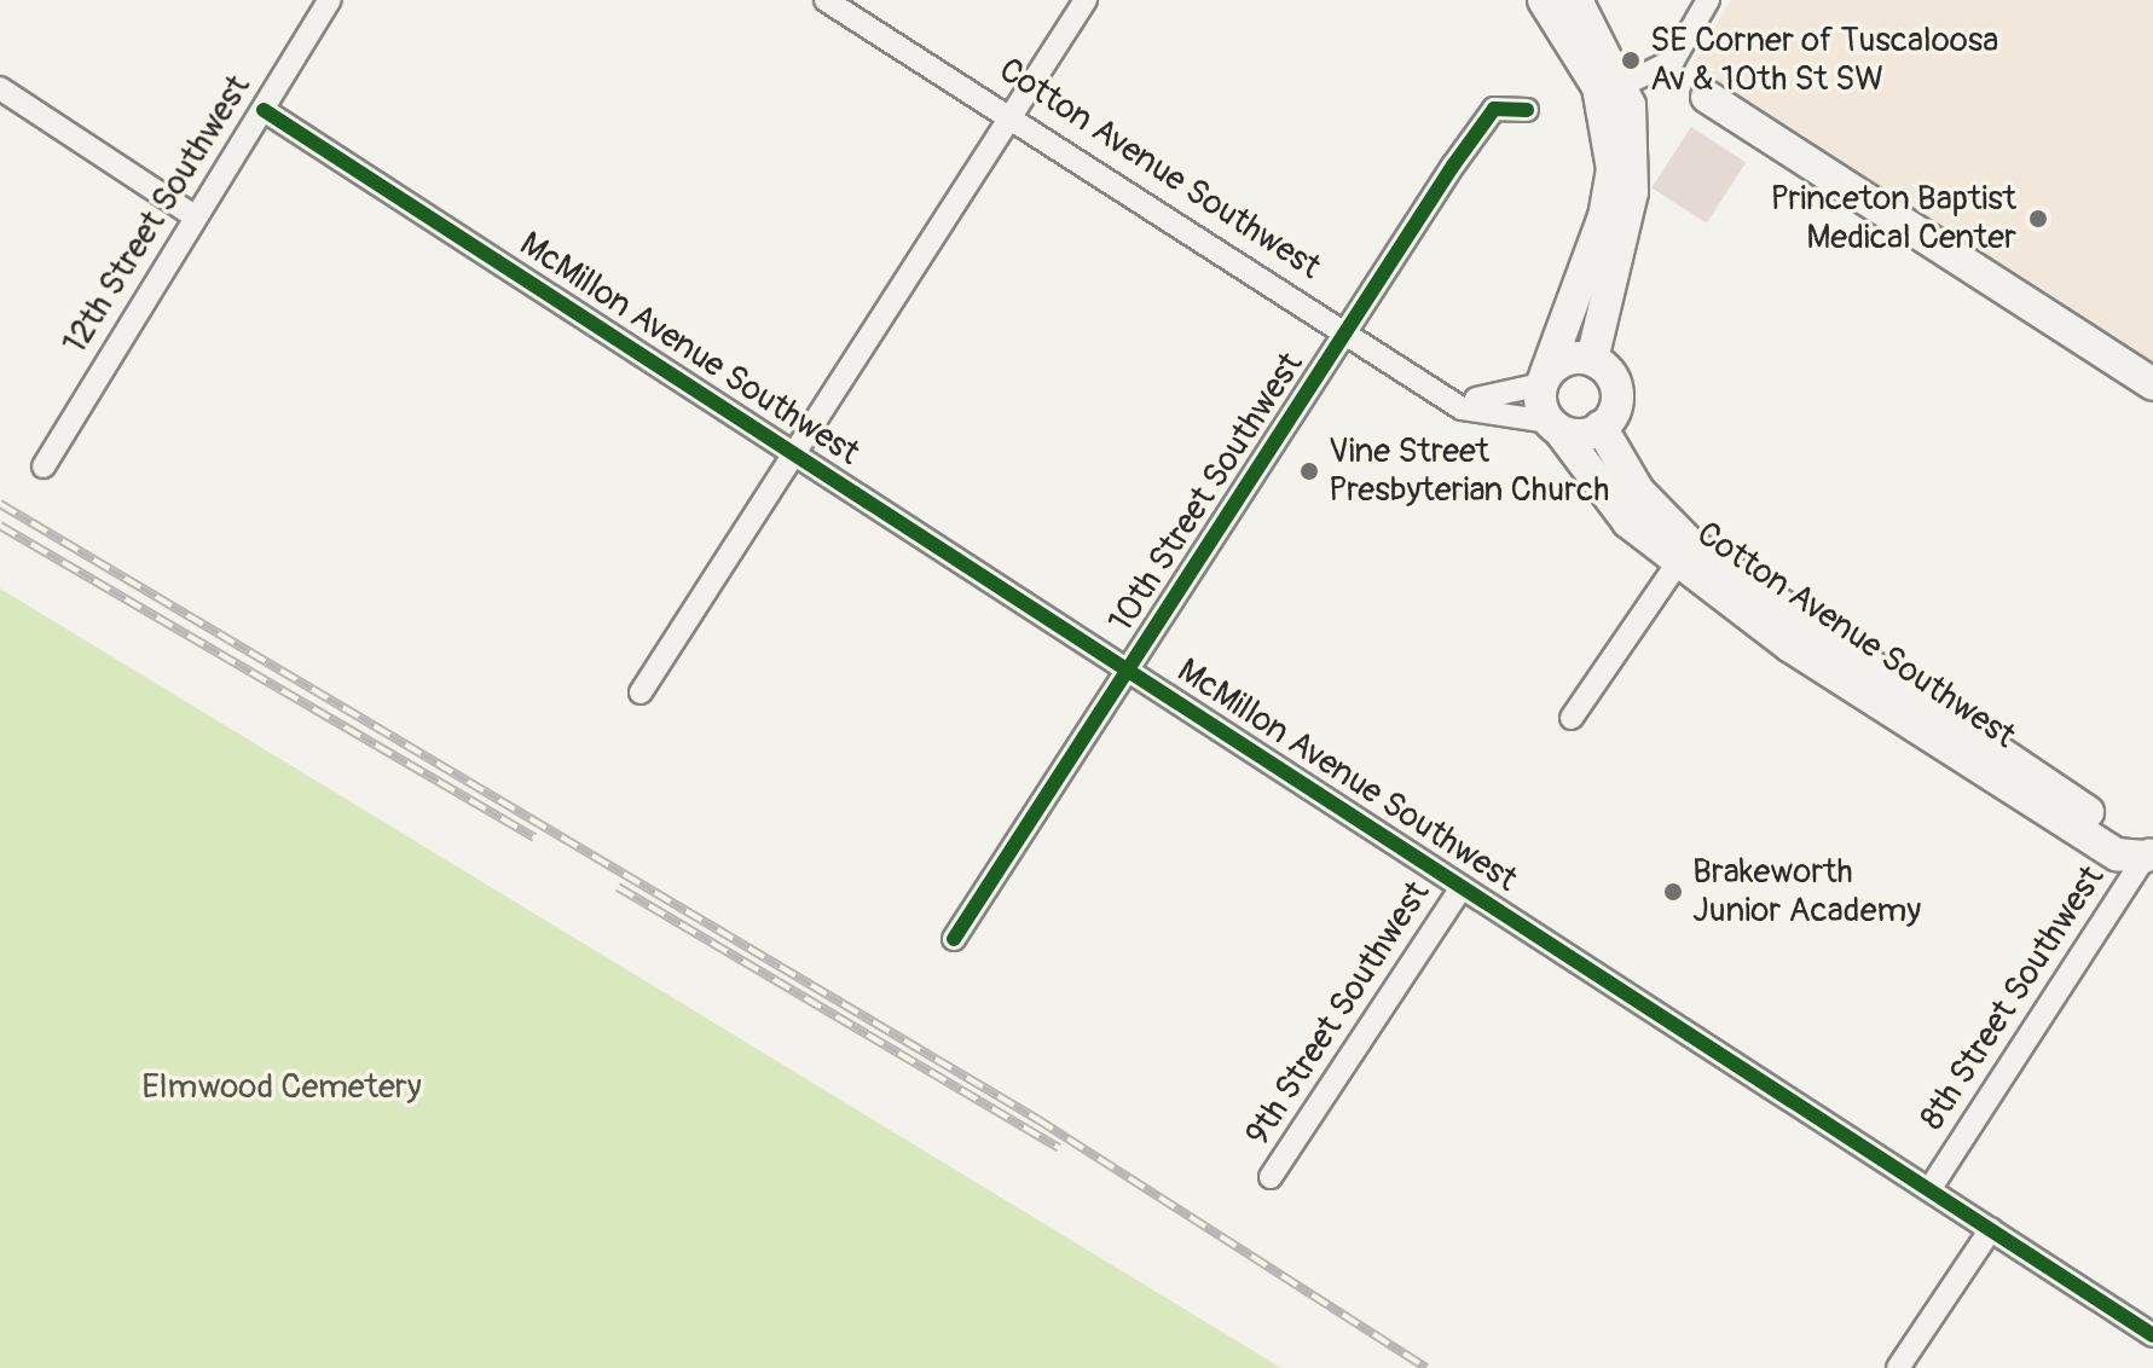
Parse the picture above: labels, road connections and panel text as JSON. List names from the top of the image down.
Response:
{
  "streets": {
    "street": [
      "Cotton Avenue Southwest",
      "12th Street Southwest",
      "McMillon Avenue Southwest",
      "10th Street Southwest",
      "8th Street Southwest",
      "9th Street Southwest"
    ]
  },
  "crossings": [
    ["Cotton Avenue Southwest", "10th Street Southwest"],
    ["Cotton Avenue Southwest", "8th Street Southwest"],
    ["12th Street Southwest", "McMillon Avenue Southwest"],
    ["McMillon Avenue Southwest", "10th Street Southwest"],
    ["McMillon Avenue Southwest", "8th Street Southwest"],
    ["McMillon Avenue Southwest", "9th Street Southwest"]
  ],
  "parks": ["Elmwood Cemetery"],
  "places": [
    "SE Corner of Tuscaloosa Av & 10th St SW",
    "Princeton Baptist Medical Center",
    "Vine Street Presbyterian Church",
    "Brakeworth Junior Academy"
  ]
}
